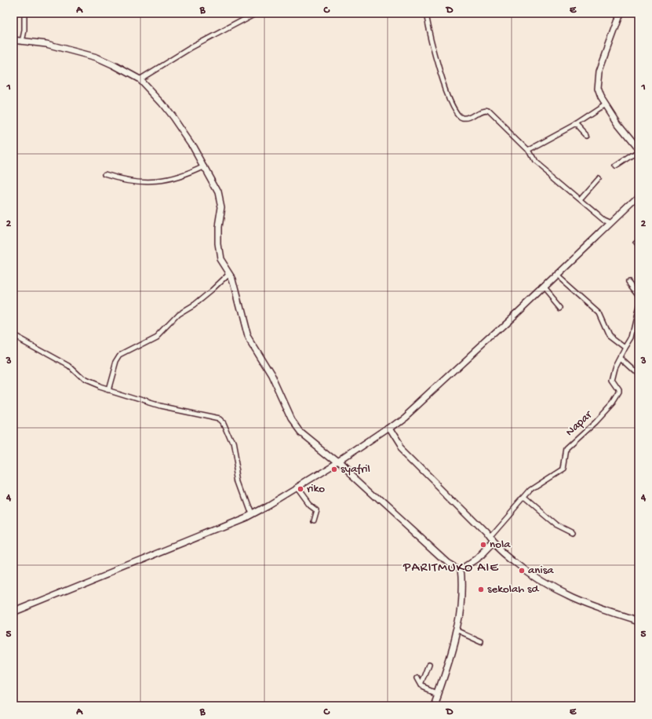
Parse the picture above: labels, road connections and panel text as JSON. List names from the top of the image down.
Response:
{
  "streets": {
    "street": ["Napar"]
  },
  "districts": ["PARITMUKO AIE"],
  "places": [
    "syafril",
    "riko",
    "nola",
    "anisa",
    "sekolah sd"
  ],
  "grid": {
    "columns": [
      "A",
      "B",
      "C",
      "D",
      "E"
    ],
    "rows": [
      "1",
      "2",
      "3",
      "4",
      "5"
    ]
  }
}
